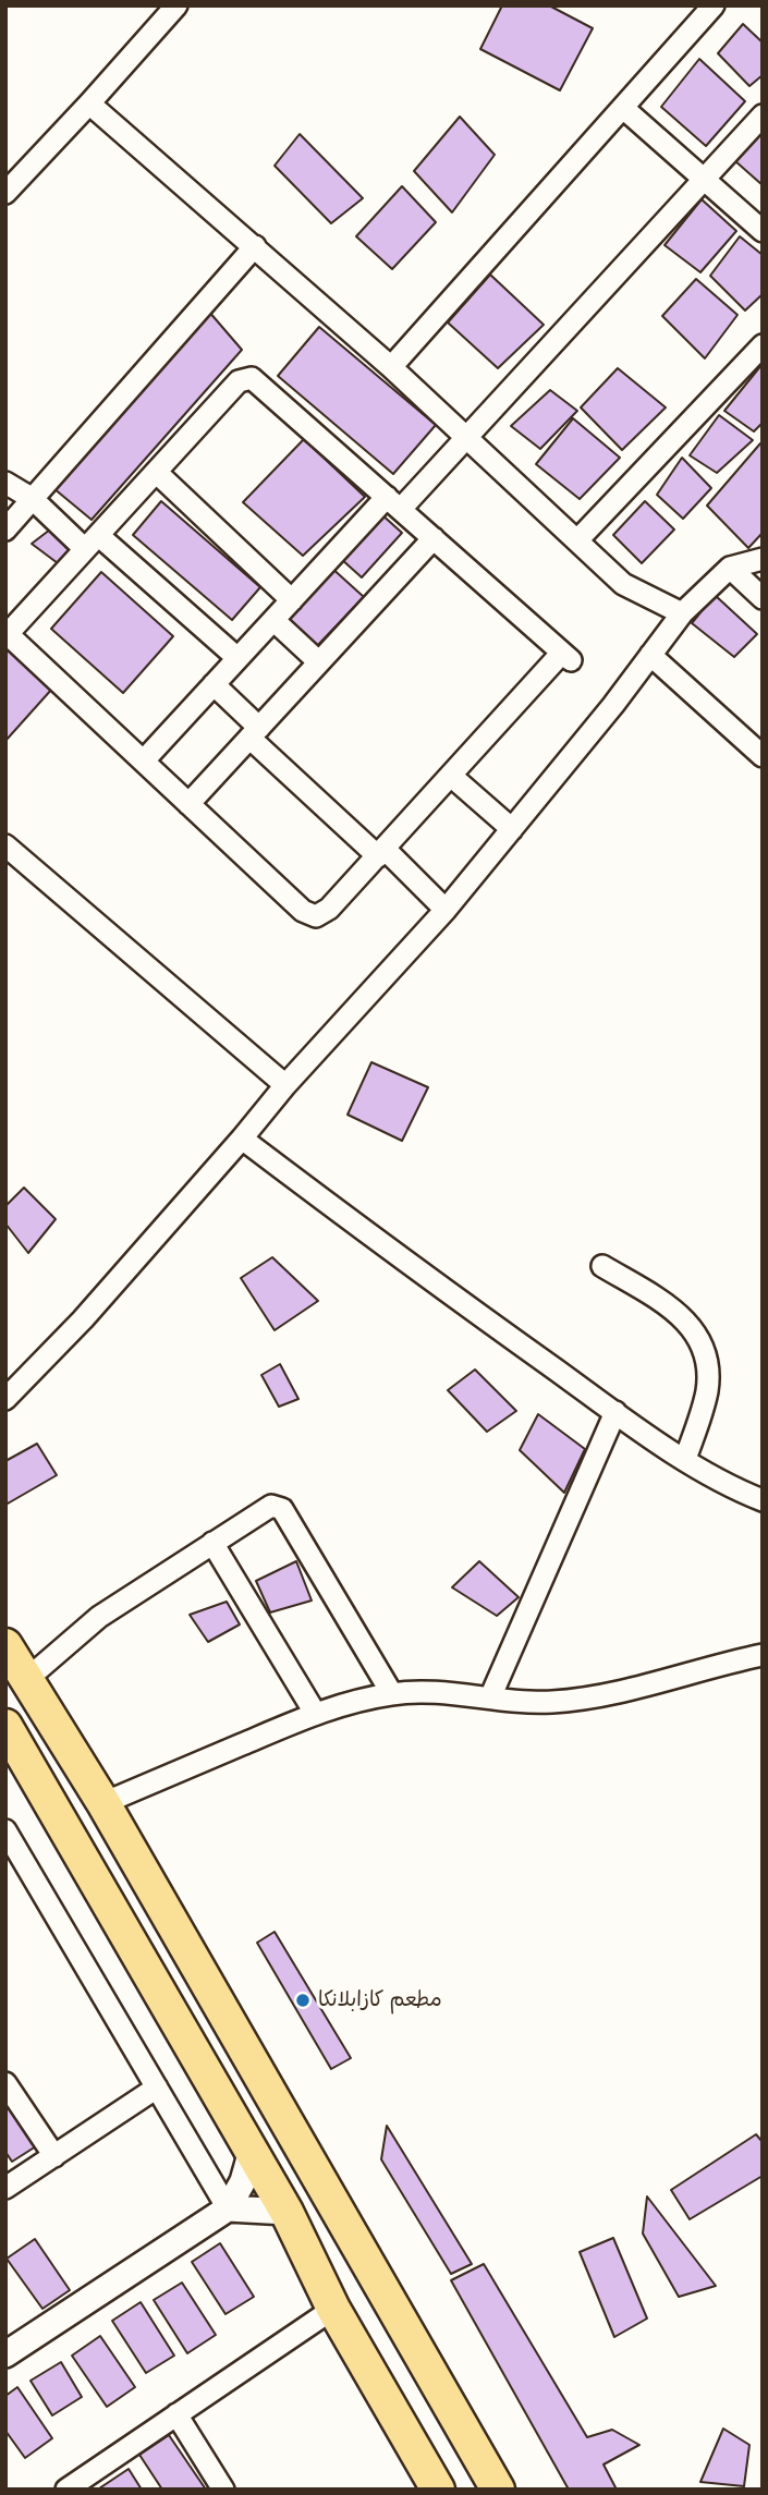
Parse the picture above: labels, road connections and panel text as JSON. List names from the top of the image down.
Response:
{
  "places": ["مطعم كازابلانكا"]
}
